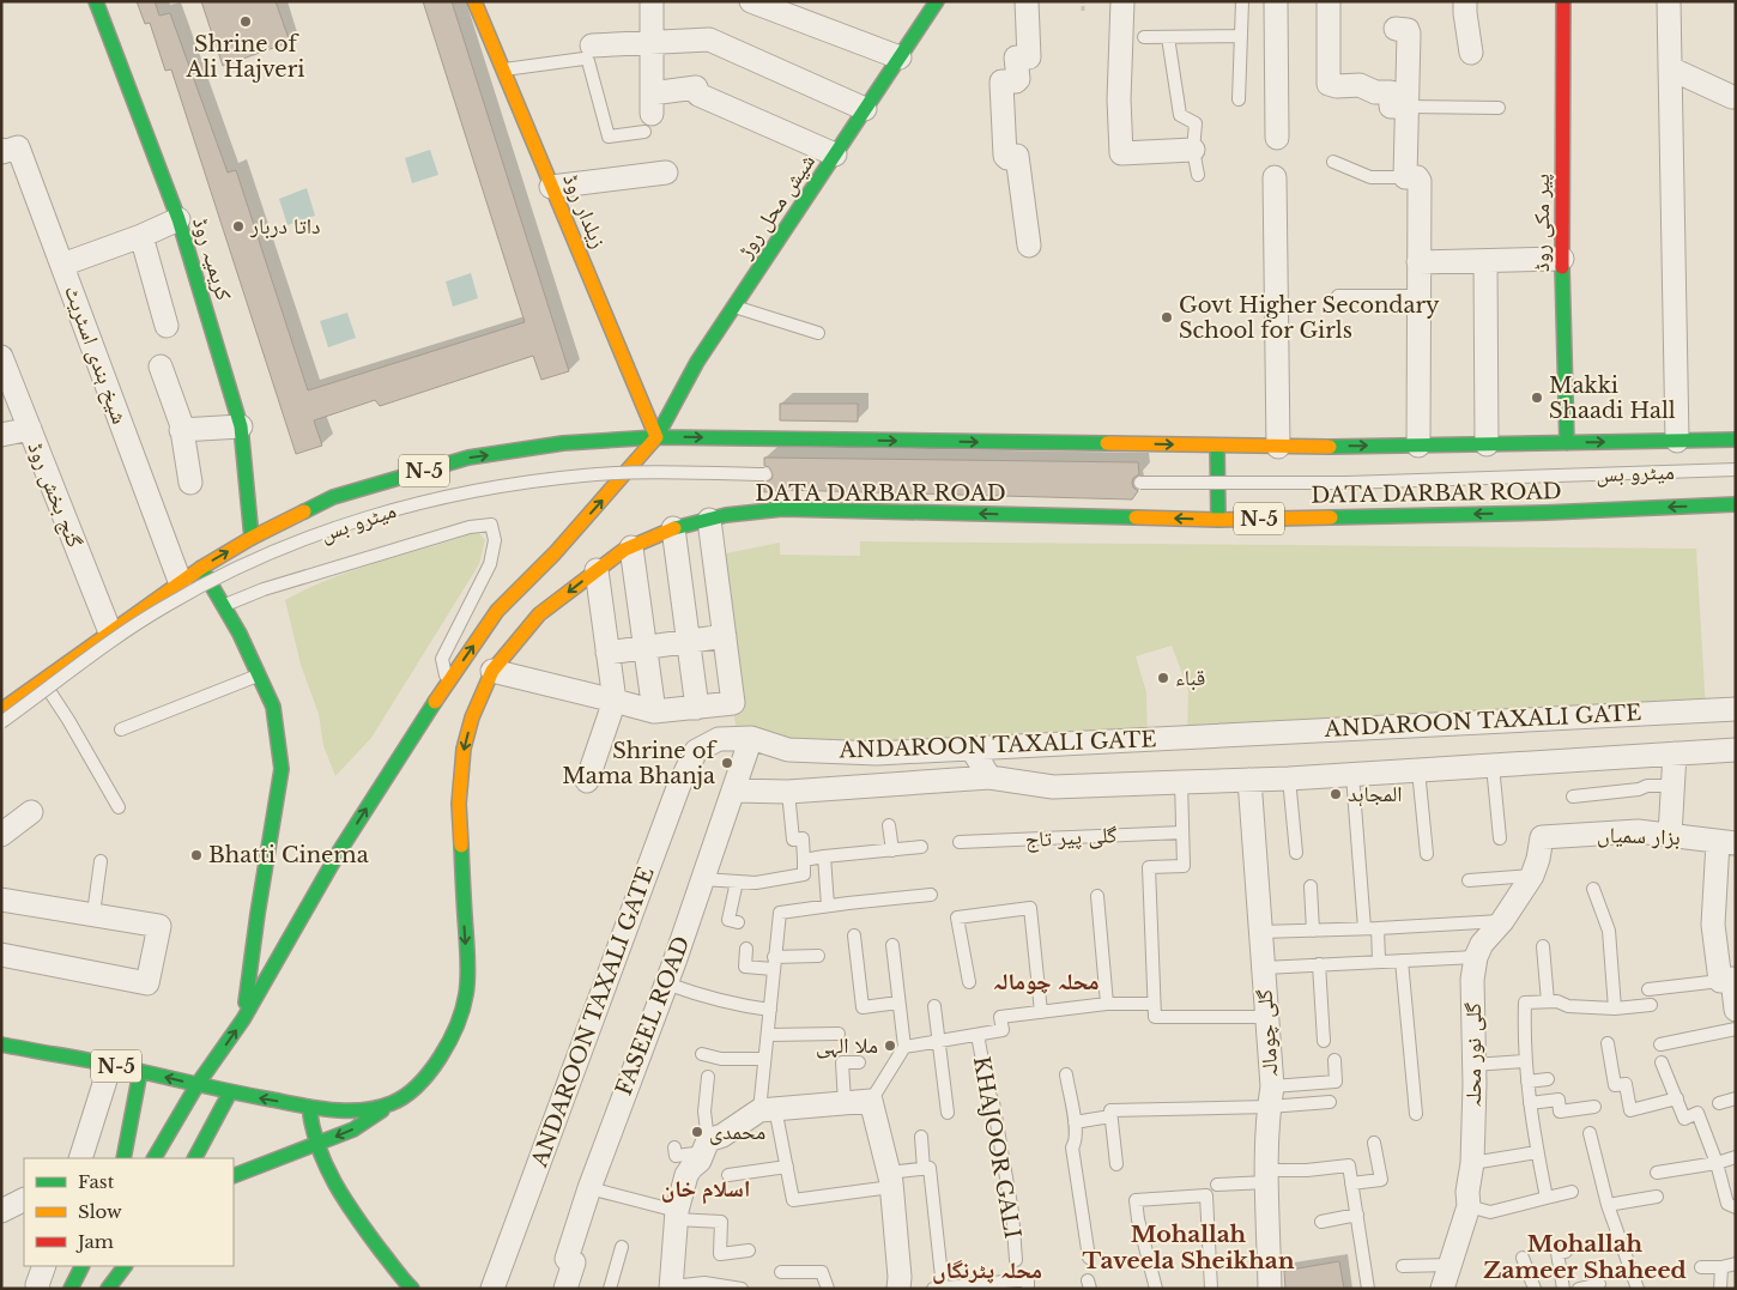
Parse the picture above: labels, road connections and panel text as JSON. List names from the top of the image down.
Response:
{
  "streets": {
    "main road": [
      "شیش محل روڑ",
      "زیلدار روڈ",
      "پیر مکی روڈ",
      "کریمیہ روڈ",
      "N-5",
      "DATA DARBAR ROAD"
    ],
    "street": [
      "شیخ ہندی اسٹریٹ",
      "گنج بخش روڈ",
      "ANDAROON TAXALI GATE",
      "بزار سمیاں",
      "FASEEL ROAD",
      "گلی چومالہ",
      "گلی نور محلہ"
    ],
    "lane": ["میٹرو بس", "گلی پیر تاج", "KHAJOOR GALI"]
  },
  "crossings": [
    ["شیش محل روڑ", "زیلدار روڈ"],
    ["شیش محل روڑ", "N-5"],
    ["زیلدار روڈ", "N-5"],
    ["پیر مکی روڈ", "N-5"],
    ["کریمیہ روڈ", "N-5"],
    ["شیخ ہندی اسٹریٹ", "N-5"],
    ["N-5", "DATA DARBAR ROAD"],
    ["N-5", "گنج بخش روڈ"],
    ["ANDAROON TAXALI GATE", "FASEEL ROAD"],
    ["بزار سمیاں", "گلی نور محلہ"]
  ],
  "one_way": ["شیش محل روڑ"],
  "districts": [
    "محلہ چومالہ",
    "اسلام خان",
    "Mohallah Taveela Sheikhan",
    "Mohallah Zameer Shaheed",
    "محلہ پٹرنگاں"
  ],
  "places": [
    "Shrine of Ali Hajveri",
    "داتا دربار",
    "Govt Higher Secondary School for Girls",
    "Makki Shaadi Hall",
    "قباء",
    "Shrine of Mama Bhanja",
    "المجاہد",
    "Bhatti Cinema",
    "ملا الہی",
    "محمدی"
  ],
  "legend": ["Fast", "Slow", "Jam"]
}
